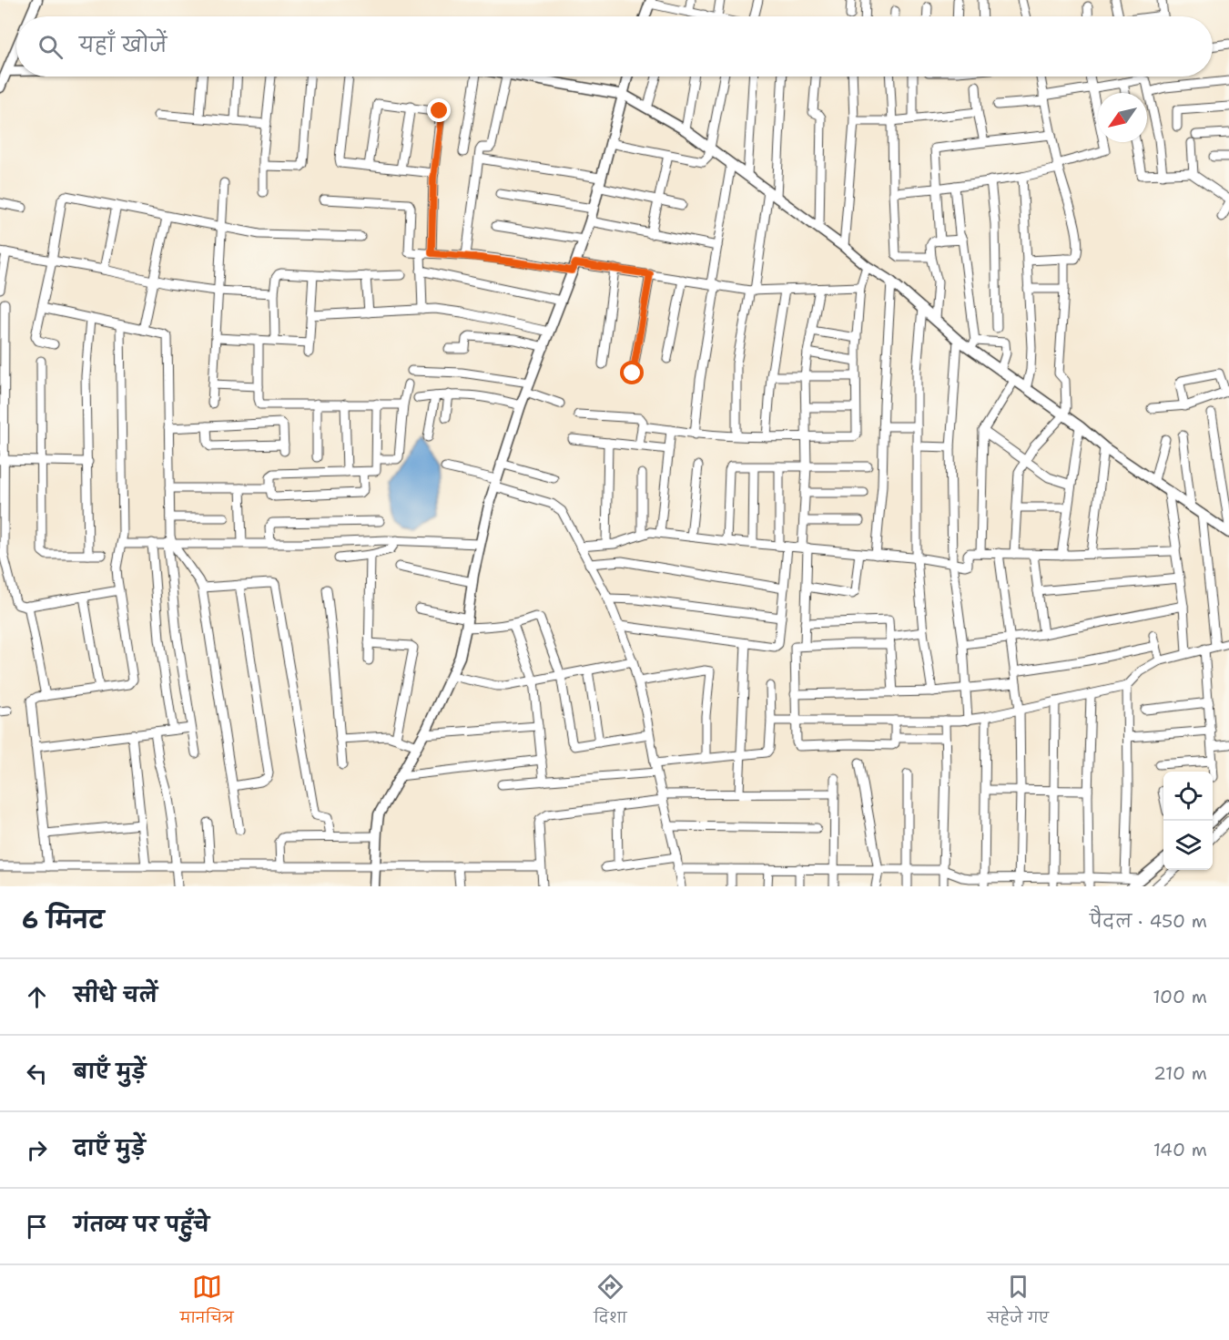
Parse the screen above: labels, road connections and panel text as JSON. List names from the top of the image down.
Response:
{
  "north": "bottom left",
  "page": {
    "search": "यहाँ खोजें",
    "heading": ["6 मिनट", "पैदल · 450 m"],
    "list": [
      ["सीधे चलें", "100 m"],
      ["बाएँ मुड़ें", "210 m"],
      ["दाएँ मुड़ें", "140 m"],
      "गंतव्य पर पहुँचे"
    ],
    "nav": ["मानचित्र", "दिशा", "सहेजे गए"]
  }
}
